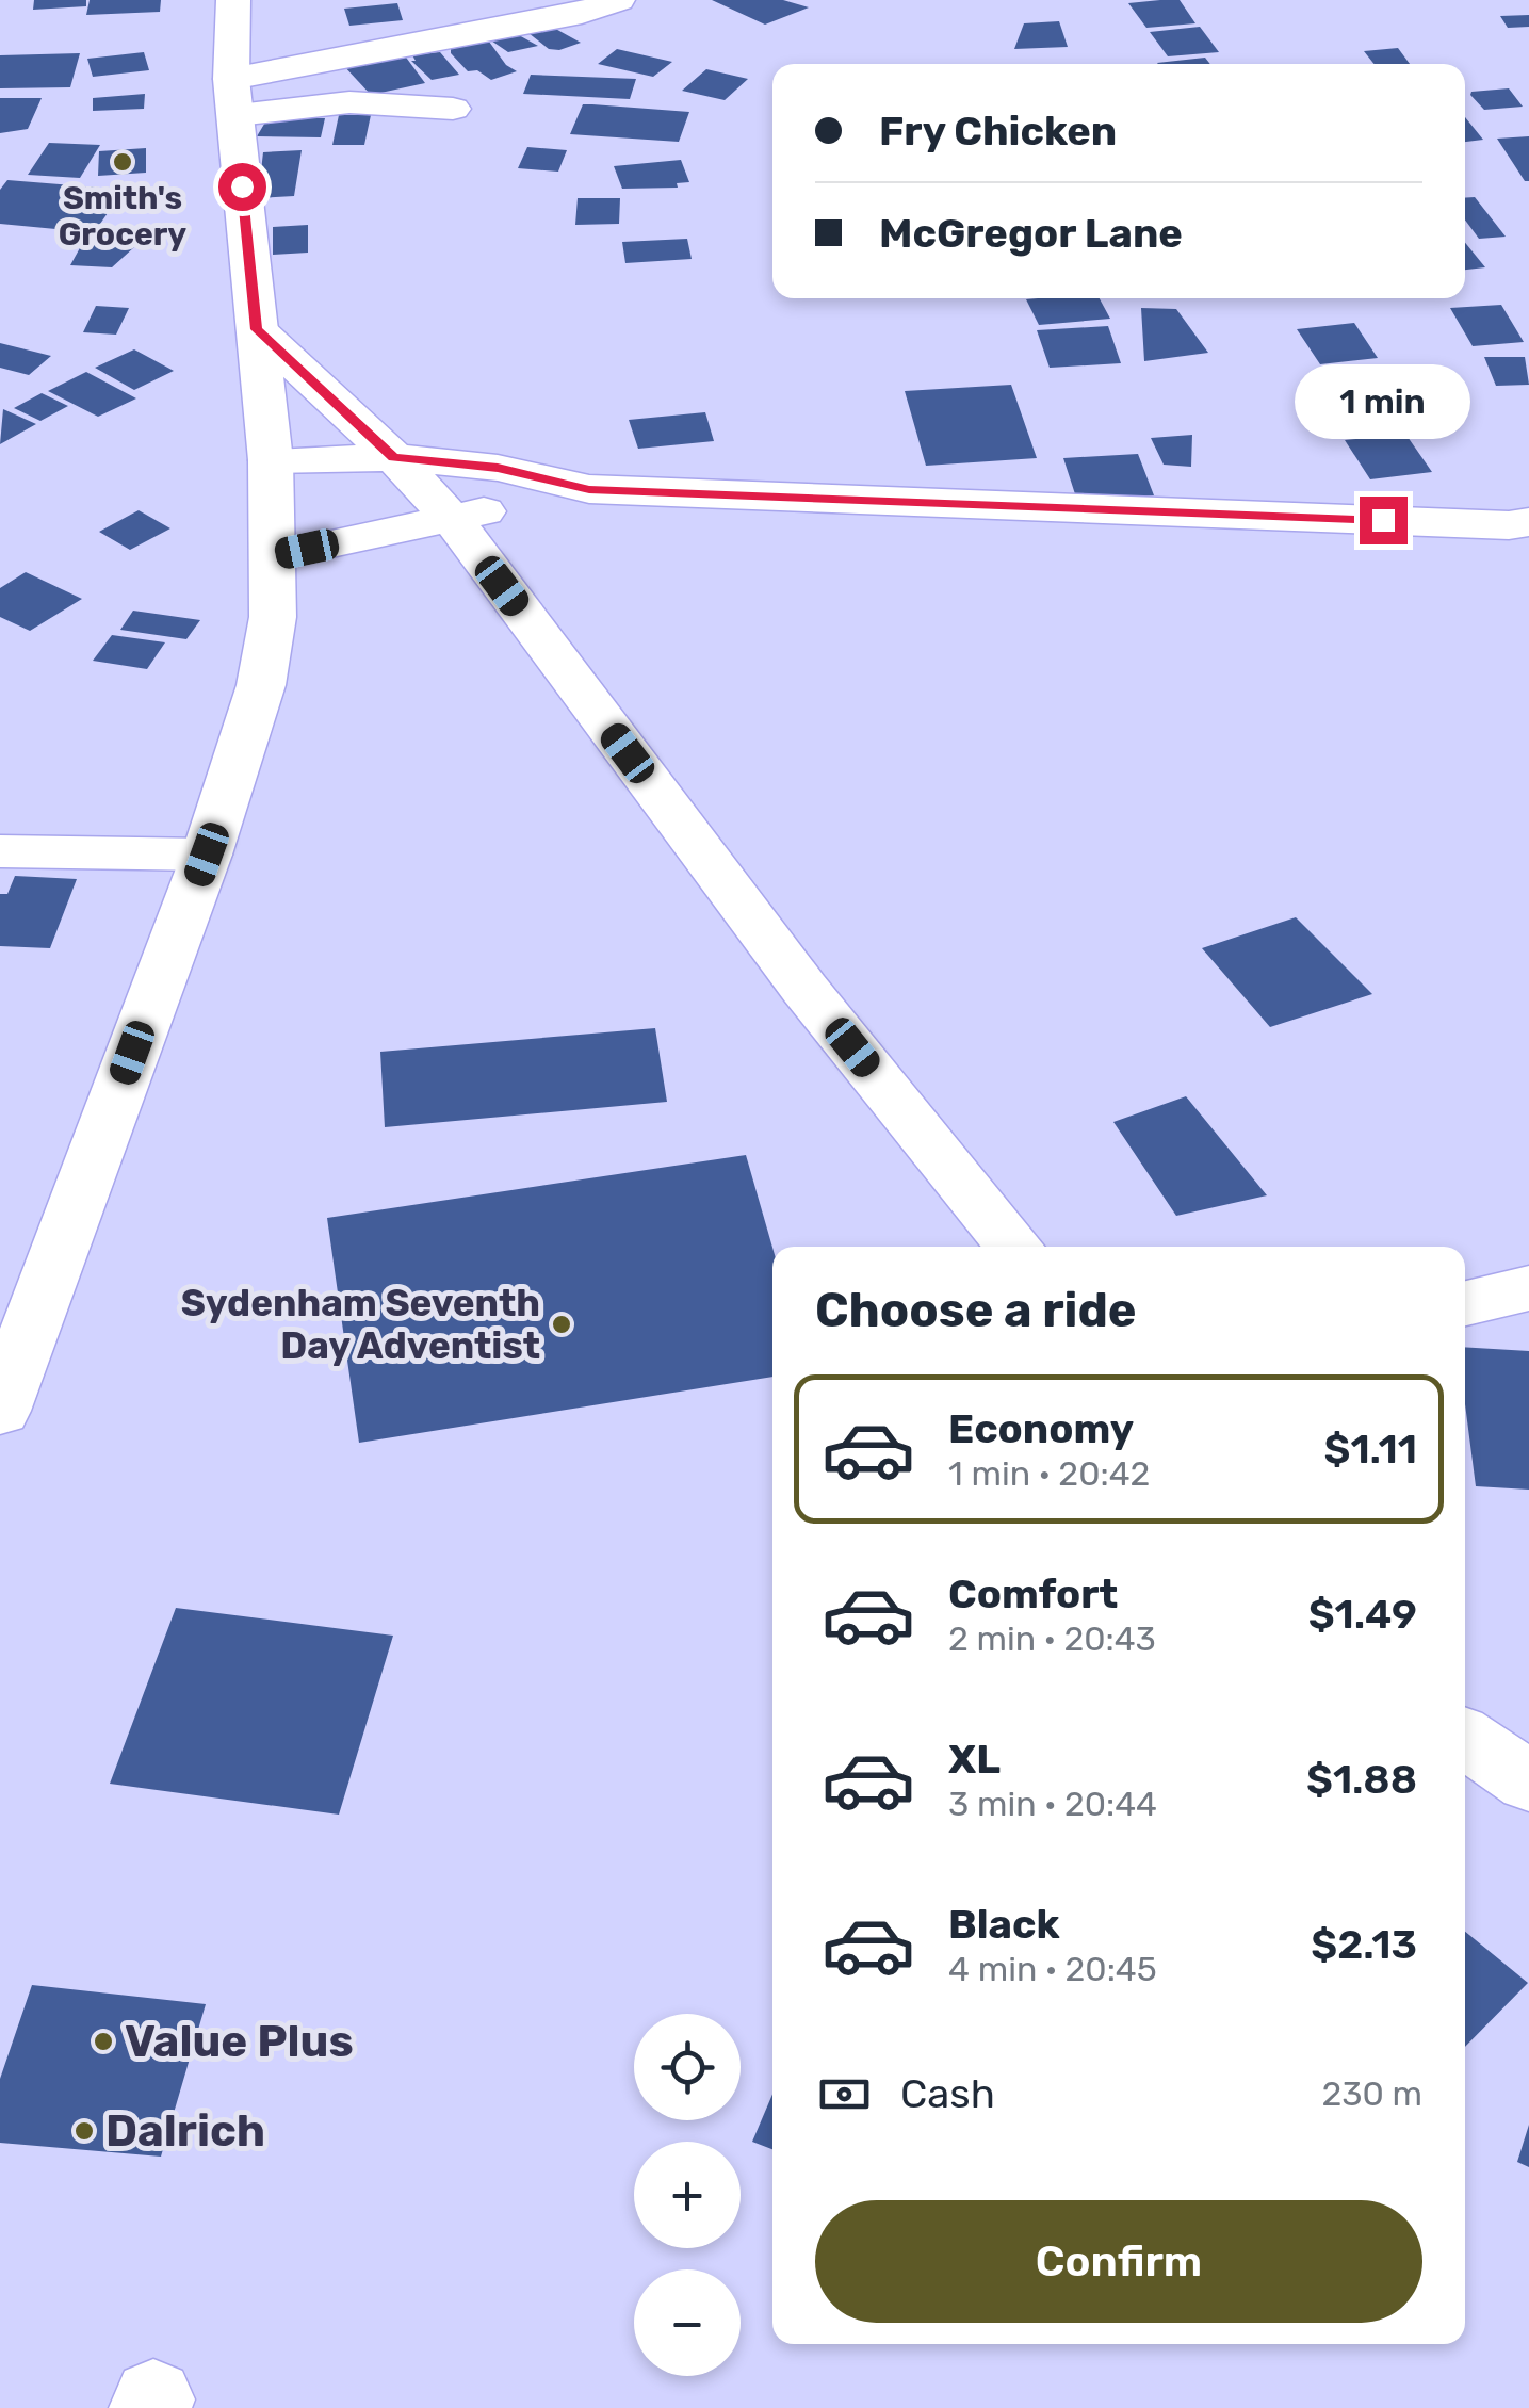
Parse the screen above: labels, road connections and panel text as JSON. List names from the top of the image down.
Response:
{
  "places": [
    "Smith's Grocery",
    "Sydenham Seventh Day Adventist",
    "Value Plus",
    "Dalrich"
  ],
  "page": {
    "banner": ["Fry Chicken", "McGregor Lane"],
    "bubble": "1 min",
    "heading": "Choose a ride",
    "list": [
      {
        "name": "Economy",
        "note": "1 min · 20:42",
        "value": "$1.11"
      },
      {
        "name": "Comfort",
        "note": "2 min · 20:43",
        "value": "$1.49"
      },
      {
        "name": "XL",
        "note": "3 min · 20:44",
        "value": "$1.88"
      },
      {
        "name": "Black",
        "note": "4 min · 20:45",
        "value": "$2.13"
      }
    ],
    "map_buttons": ["+", "−"],
    "pay": ["Cash", "230 m"],
    "buttons": "Confirm"
  }
}
